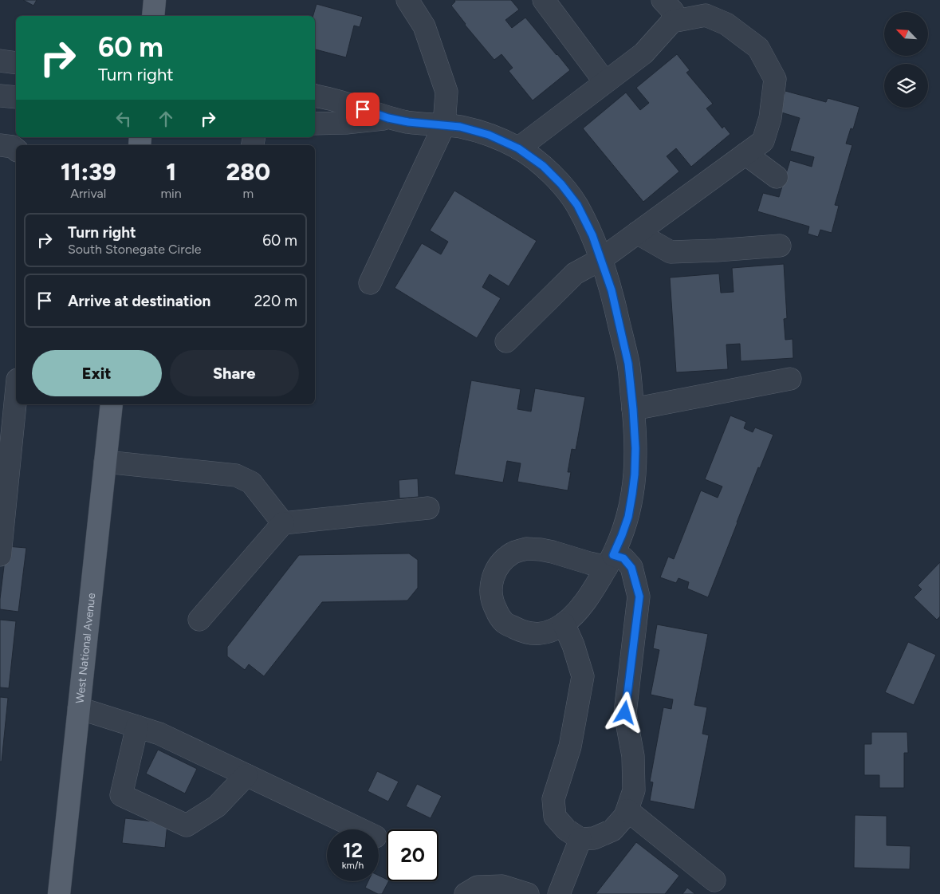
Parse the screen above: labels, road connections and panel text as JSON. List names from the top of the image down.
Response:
{
  "streets": {
    "main road": ["West National Avenue"]
  },
  "north": "top left",
  "page": {
    "turn": ["60 m", "Turn right"],
    "eta": [
      "11:39",
      "Arrival",
      "1",
      "min",
      "280",
      "m"
    ],
    "list": [
      {
        "name": "Turn right",
        "note": "South Stonegate Circle",
        "value": "60 m"
      },
      {
        "name": "Arrive at destination",
        "value": "220 m"
      }
    ],
    "buttons": ["Exit", "Share"],
    "speed": "12 km/h",
    "limit": "20"
  }
}
